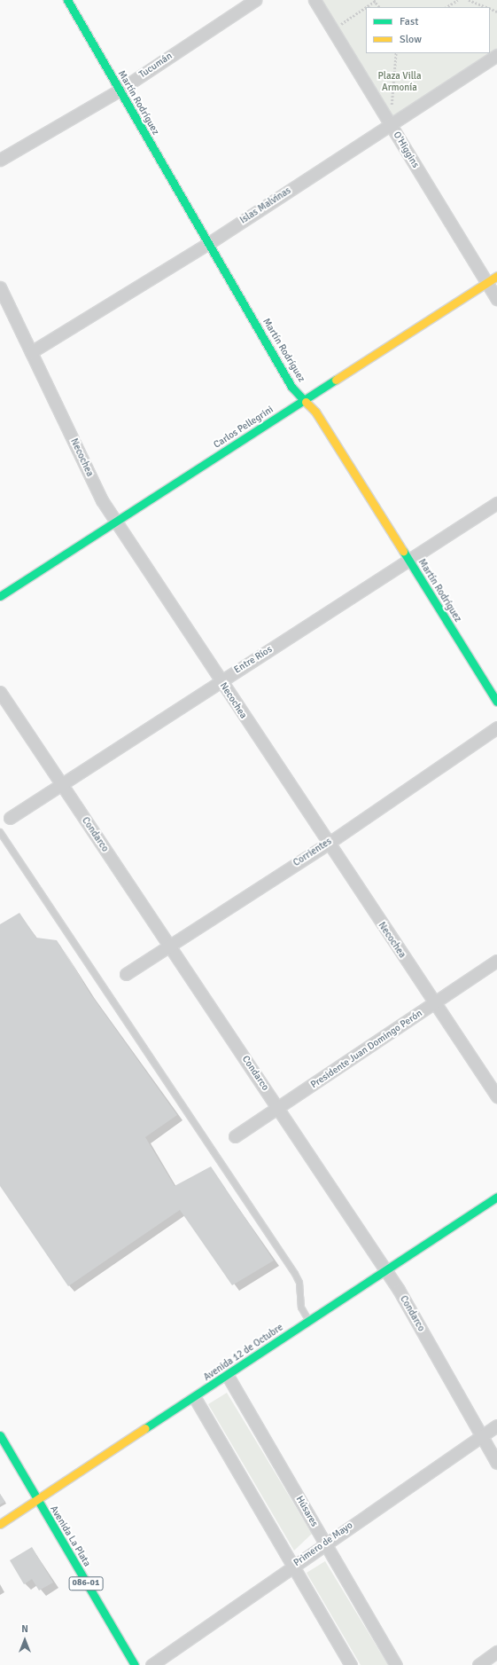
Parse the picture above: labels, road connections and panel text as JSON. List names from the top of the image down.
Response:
{
  "streets": {
    "street": [
      "Tucumán",
      "Martín Rodríguez",
      "O'Higgins",
      "Islas Malvinas",
      "Carlos Pellegrini",
      "Necochea",
      "Entre Ríos",
      "Condarco",
      "Corrientes",
      "Presidente Juan Domingo Perón",
      "Avenida 12 de Octubre",
      "Húsares",
      "Avenida La Plata",
      "Primero de Mayo",
      "086-01"
    ]
  },
  "crossings": [
    ["Tucumán", "Martín Rodríguez"],
    ["Martín Rodríguez", "Islas Malvinas"],
    ["Martín Rodríguez", "Carlos Pellegrini"],
    ["Martín Rodríguez", "Entre Ríos"],
    ["O'Higgins", "Islas Malvinas"],
    ["O'Higgins", "Carlos Pellegrini"],
    ["Islas Malvinas", "Necochea"],
    ["Carlos Pellegrini", "Necochea"],
    ["Necochea", "Entre Ríos"],
    ["Necochea", "Corrientes"],
    ["Necochea", "Presidente Juan Domingo Perón"],
    ["Entre Ríos", "Condarco"],
    ["Condarco", "Corrientes"],
    ["Condarco", "Presidente Juan Domingo Perón"],
    ["Condarco", "Avenida 12 de Octubre"],
    ["Condarco", "Primero de Mayo"],
    ["Avenida 12 de Octubre", "Húsares"],
    ["Avenida 12 de Octubre", "Avenida La Plata"],
    ["Húsares", "Primero de Mayo"]
  ],
  "parks": ["Plaza Villa Armonía"],
  "legend": ["Fast", "Slow"],
  "north": "top"
}
